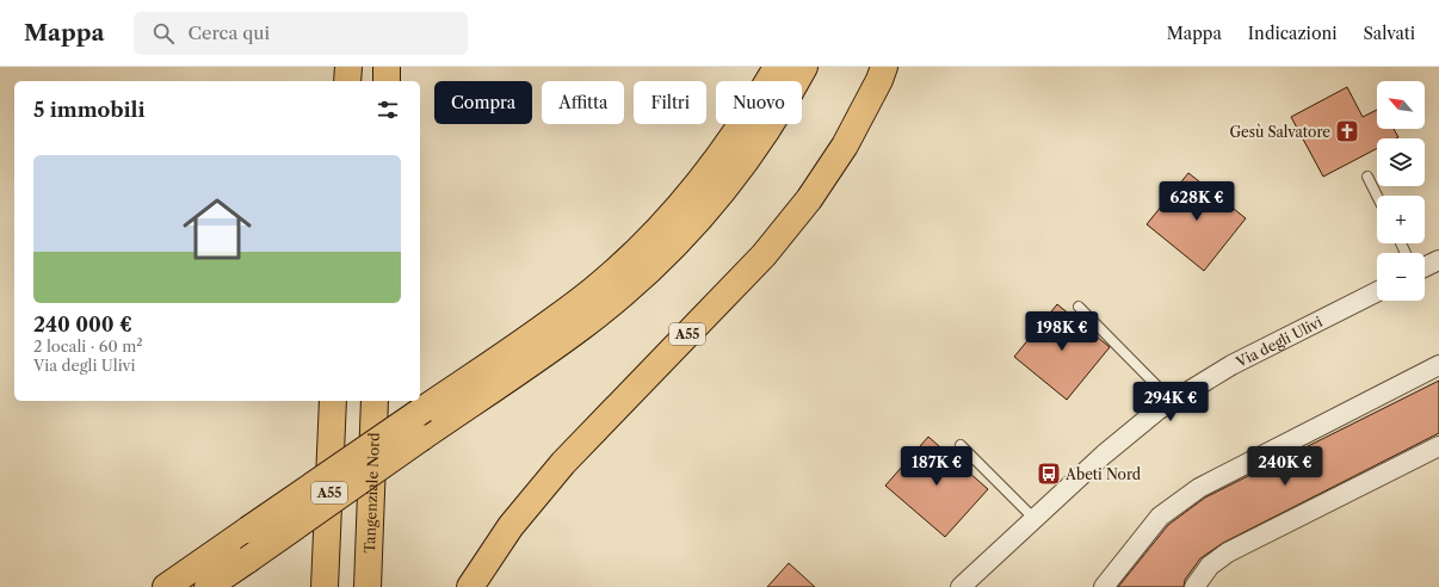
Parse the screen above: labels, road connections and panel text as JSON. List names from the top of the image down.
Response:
{
  "streets": {
    "highway": ["A55", "Tangenziale Nord"],
    "street": ["Via degli Ulivi"]
  },
  "places": {
    "church": ["Gesù Salvatore"],
    "bus stop": ["Abeti Nord"]
  },
  "north": "top left",
  "page": {
    "header": "Mappa",
    "search": "Cerca qui",
    "nav": ["Mappa", "Indicazioni", "Salvati"],
    "map_buttons": ["+", "−"],
    "chip": [
      "Compra",
      "Affitta",
      "Filtri",
      "Nuovo"
    ],
    "heading": "5 immobili",
    "list": [
      {
        "name": "240 000 €",
        "note": "2 locali · 60 m² · Via degli Ulivi"
      }
    ],
    "price": [
      "628K €",
      "198K €",
      "294K €",
      "187K €",
      "240K €"
    ]
  }
}
